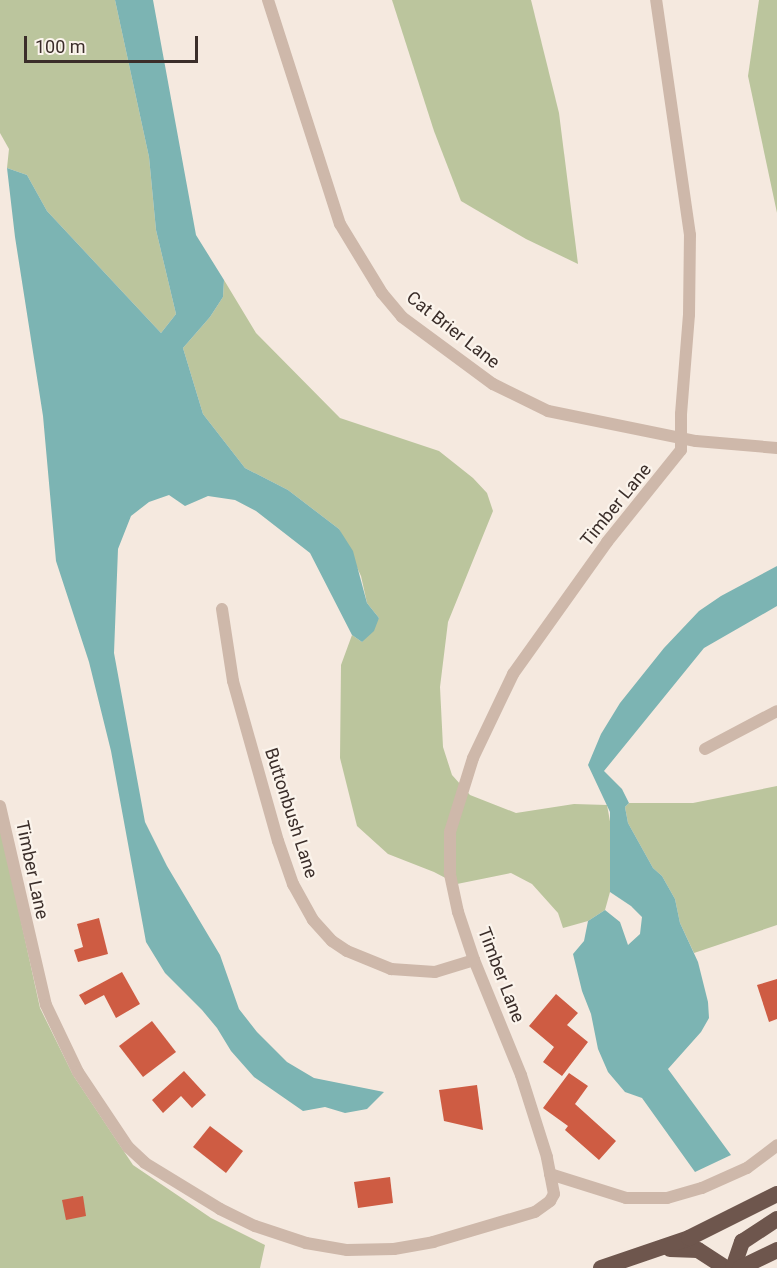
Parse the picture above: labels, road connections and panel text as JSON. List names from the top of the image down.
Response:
{
  "streets": {
    "street": ["Cat Brier Lane", "Timber Lane", "Buttonbush Lane"]
  },
  "crossings": [
    ["Cat Brier Lane", "Timber Lane"],
    ["Timber Lane", "Buttonbush Lane"]
  ],
  "scale_bar": "100 m"
}
